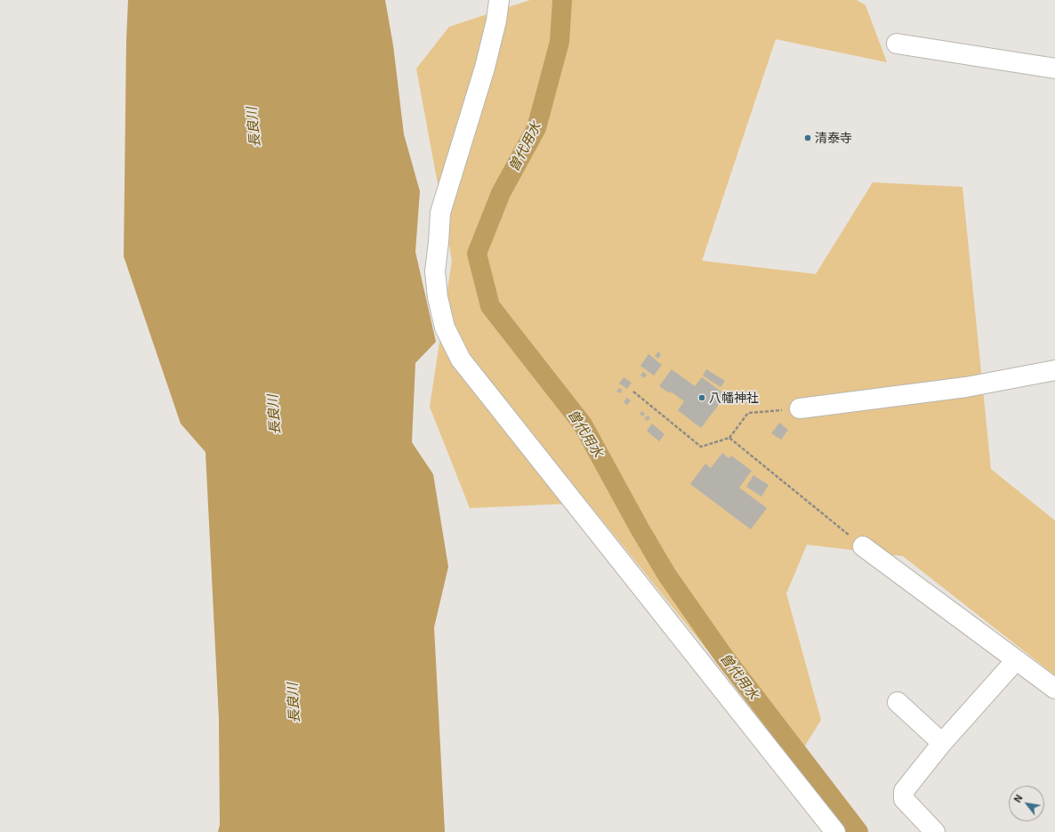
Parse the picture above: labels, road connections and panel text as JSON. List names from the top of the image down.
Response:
{
  "water": ["長良川", "曽代用水"],
  "places": ["清泰寺", "八幡神社"],
  "north": "top left"
}
